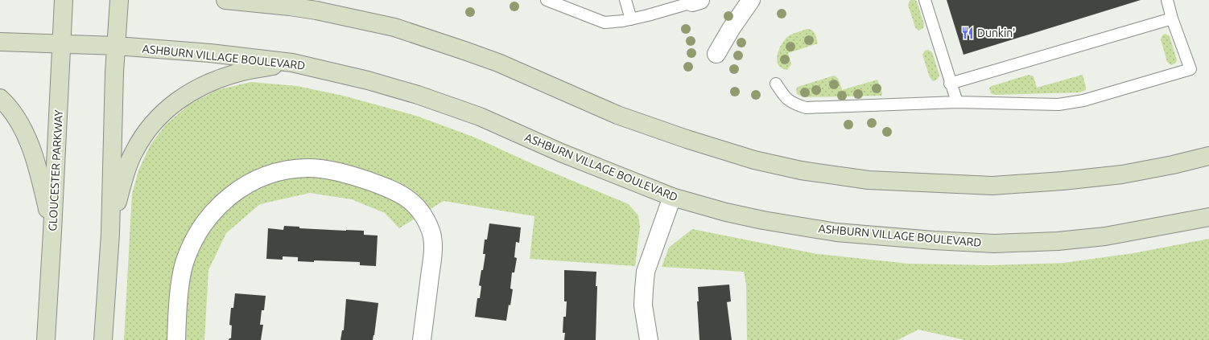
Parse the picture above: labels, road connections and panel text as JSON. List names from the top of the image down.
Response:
{
  "streets": {
    "main road": ["ASHBURN VILLAGE BOULEVARD", "GLOUCESTER PARKWAY"]
  },
  "crossings": [
    ["ASHBURN VILLAGE BOULEVARD", "GLOUCESTER PARKWAY"]
  ],
  "places": {
    "restaurant": ["Dunkin'"]
  }
}
